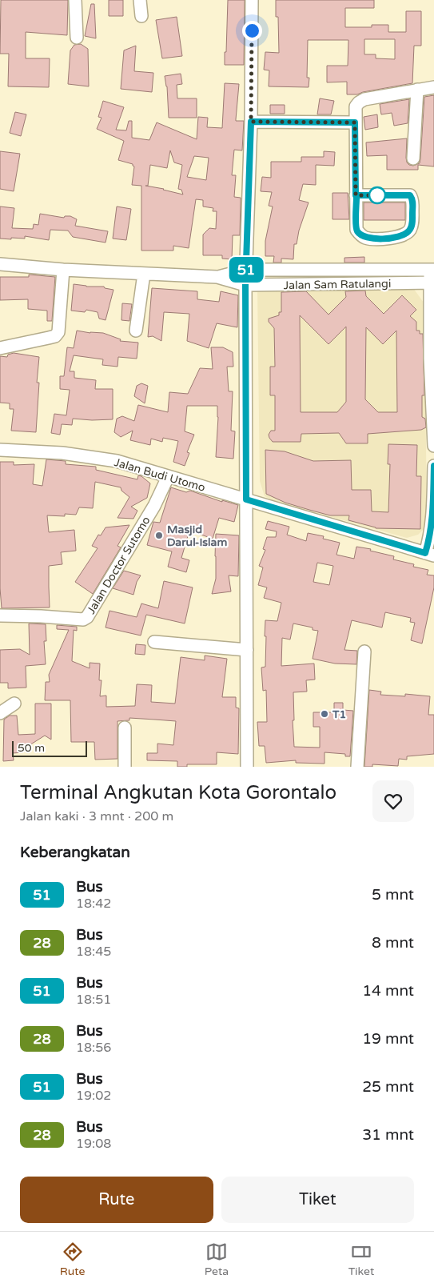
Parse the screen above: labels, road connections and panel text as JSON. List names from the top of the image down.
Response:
{
  "streets": {
    "street": ["Jalan Sam Ratulangi", "Jalan Budi Utomo", "Jalan Doctor Sutomo"]
  },
  "crossings": [
    ["Jalan Budi Utomo", "Jalan Doctor Sutomo"]
  ],
  "places": ["Masjid Darul-Islam", "T1"],
  "lines": ["bus line 51"],
  "scale_bar": "50 m",
  "page": {
    "on_map": "51",
    "scale": "50 m",
    "heading": [
      ["Terminal Angkutan Kota Gorontalo", "Jalan kaki · 3 mnt · 200 m"],
      "Keberangkatan"
    ],
    "list": [
      {
        "mark": "51",
        "name": "Bus",
        "note": "18:42",
        "value": "5 mnt"
      },
      {
        "mark": "28",
        "name": "Bus",
        "note": "18:45",
        "value": "8 mnt"
      },
      {
        "mark": "51",
        "name": "Bus",
        "note": "18:51",
        "value": "14 mnt"
      },
      {
        "mark": "28",
        "name": "Bus",
        "note": "18:56",
        "value": "19 mnt"
      },
      {
        "mark": "51",
        "name": "Bus",
        "note": "19:02",
        "value": "25 mnt"
      },
      {
        "mark": "28",
        "name": "Bus",
        "note": "19:08",
        "value": "31 mnt"
      }
    ],
    "buttons": ["Rute", "Tiket"],
    "tabs": ["Rute", "Peta", "Tiket"]
  }
}
